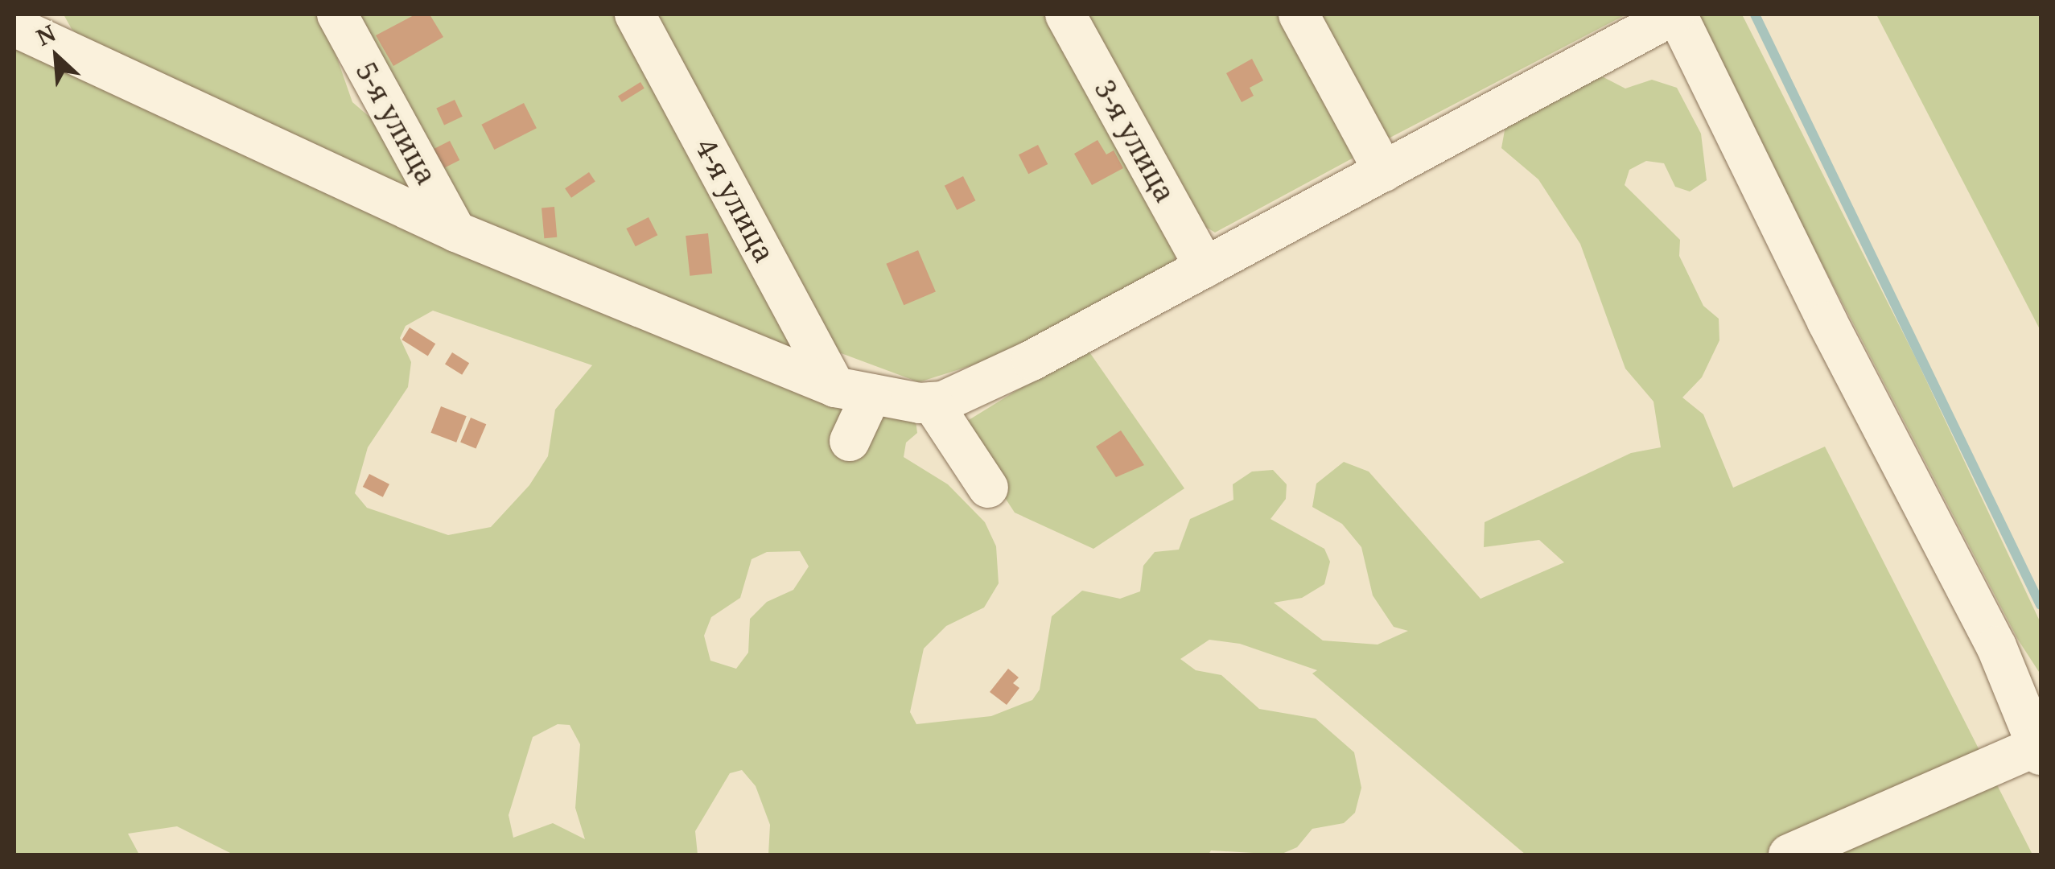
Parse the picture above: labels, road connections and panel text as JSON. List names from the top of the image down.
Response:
{
  "streets": {
    "street": ["5-я улица", "3-я улица", "4-я улица"]
  },
  "north": "top left"
}
